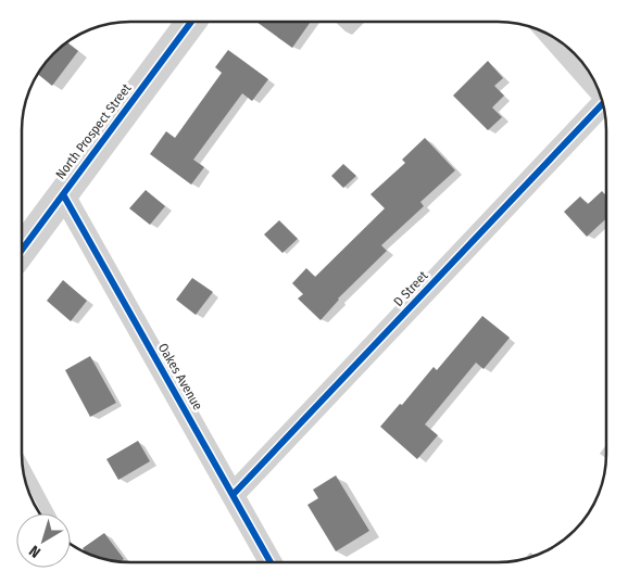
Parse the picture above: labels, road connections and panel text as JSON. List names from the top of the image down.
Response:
{
  "streets": {
    "street": ["North Prospect Street", "D Street", "Oakes Avenue"]
  },
  "crossings": [
    ["North Prospect Street", "Oakes Avenue"],
    ["D Street", "Oakes Avenue"]
  ],
  "north": "bottom left"
}
